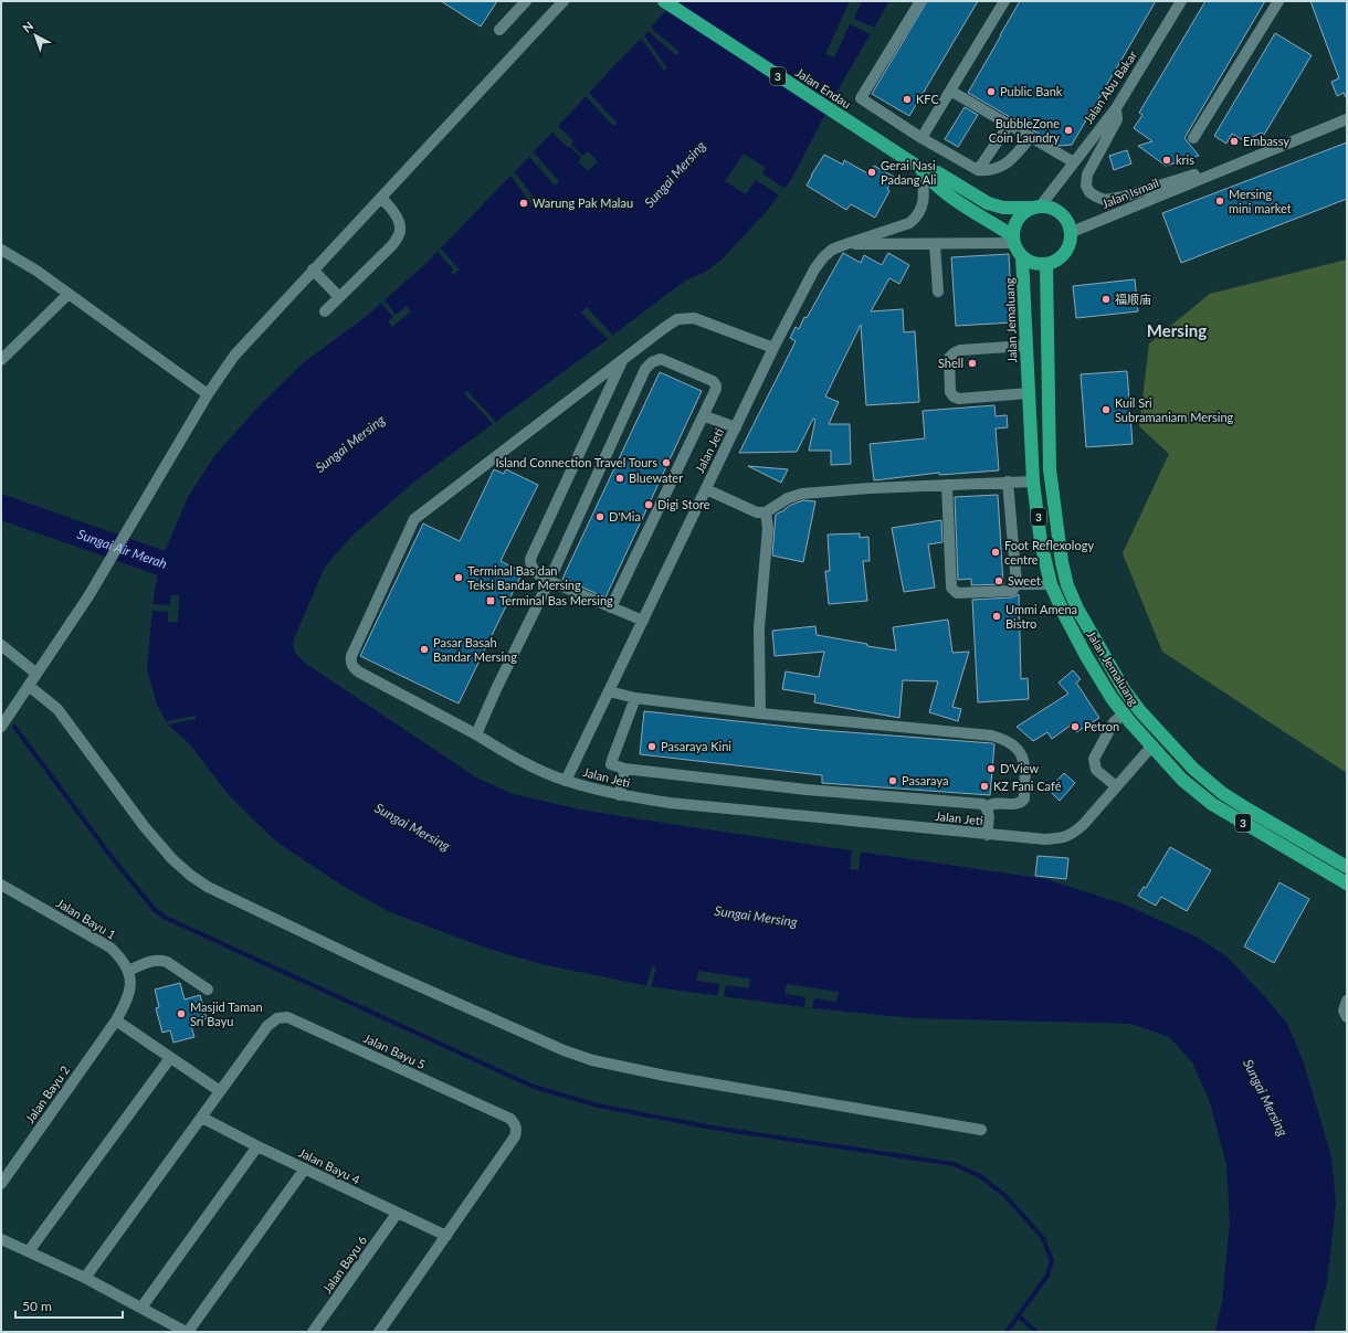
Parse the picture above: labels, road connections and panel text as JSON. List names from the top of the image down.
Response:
{
  "streets": {
    "highway": ["3", "Jalan Endau", "Jalan Jemaluang"],
    "street": [
      "Jalan Abu Bakar",
      "Jalan Ismail",
      "Jalan Jeti",
      "Jalan Bayu 1",
      "Jalan Bayu 5",
      "Jalan Bayu 2",
      "Jalan Bayu 4",
      "Jalan Bayu 6"
    ]
  },
  "crossings": [
    ["3", "Jalan Abu Bakar"],
    ["3", "Jalan Endau"],
    ["3", "Jalan Ismail"],
    ["3", "Jalan Jemaluang"],
    ["Jalan Abu Bakar", "Jalan Endau"],
    ["Jalan Abu Bakar", "Jalan Ismail"],
    ["Jalan Abu Bakar", "Jalan Jemaluang"],
    ["Jalan Endau", "Jalan Ismail"],
    ["Jalan Endau", "Jalan Jemaluang"],
    ["Jalan Endau", "Jalan Jeti"],
    ["Jalan Ismail", "Jalan Jemaluang"],
    ["Jalan Jemaluang", "Jalan Jeti"],
    ["Jalan Bayu 5", "Jalan Bayu 4"],
    ["Jalan Bayu 4", "Jalan Bayu 6"]
  ],
  "districts": ["Mersing"],
  "water": ["Sungai Mersing", "Sungai Air Merah"],
  "places": {
    "other": [
      "Public Bank",
      "KFC",
      "BubbleZone Coin Laundry",
      "Embassy",
      "kris",
      "Gerai Nasi Padang Ali",
      "Mersing mini market",
      "Warung Pak Malau",
      "福顺庙",
      "Shell",
      "Kuil Sri Subramaniam Mersing",
      "Island Connection Travel Tours",
      "Bluewater",
      "Digi Store",
      "D'Mia",
      "Foot Reflexology centre",
      "Terminal Bas dan Teksi Bandar Mersing",
      "Sweet",
      "Ummi Amena Bistro",
      "Pasar Basah Bandar Mersing",
      "Petron",
      "Pasaraya Kini",
      "D'View",
      "Pasaraya",
      "KZ Fani Café",
      "Masjid Taman Sri Bayu"
    ],
    "transit": ["Terminal Bas Mersing"]
  },
  "scale_bar": "50 m",
  "north": "top left"
}
